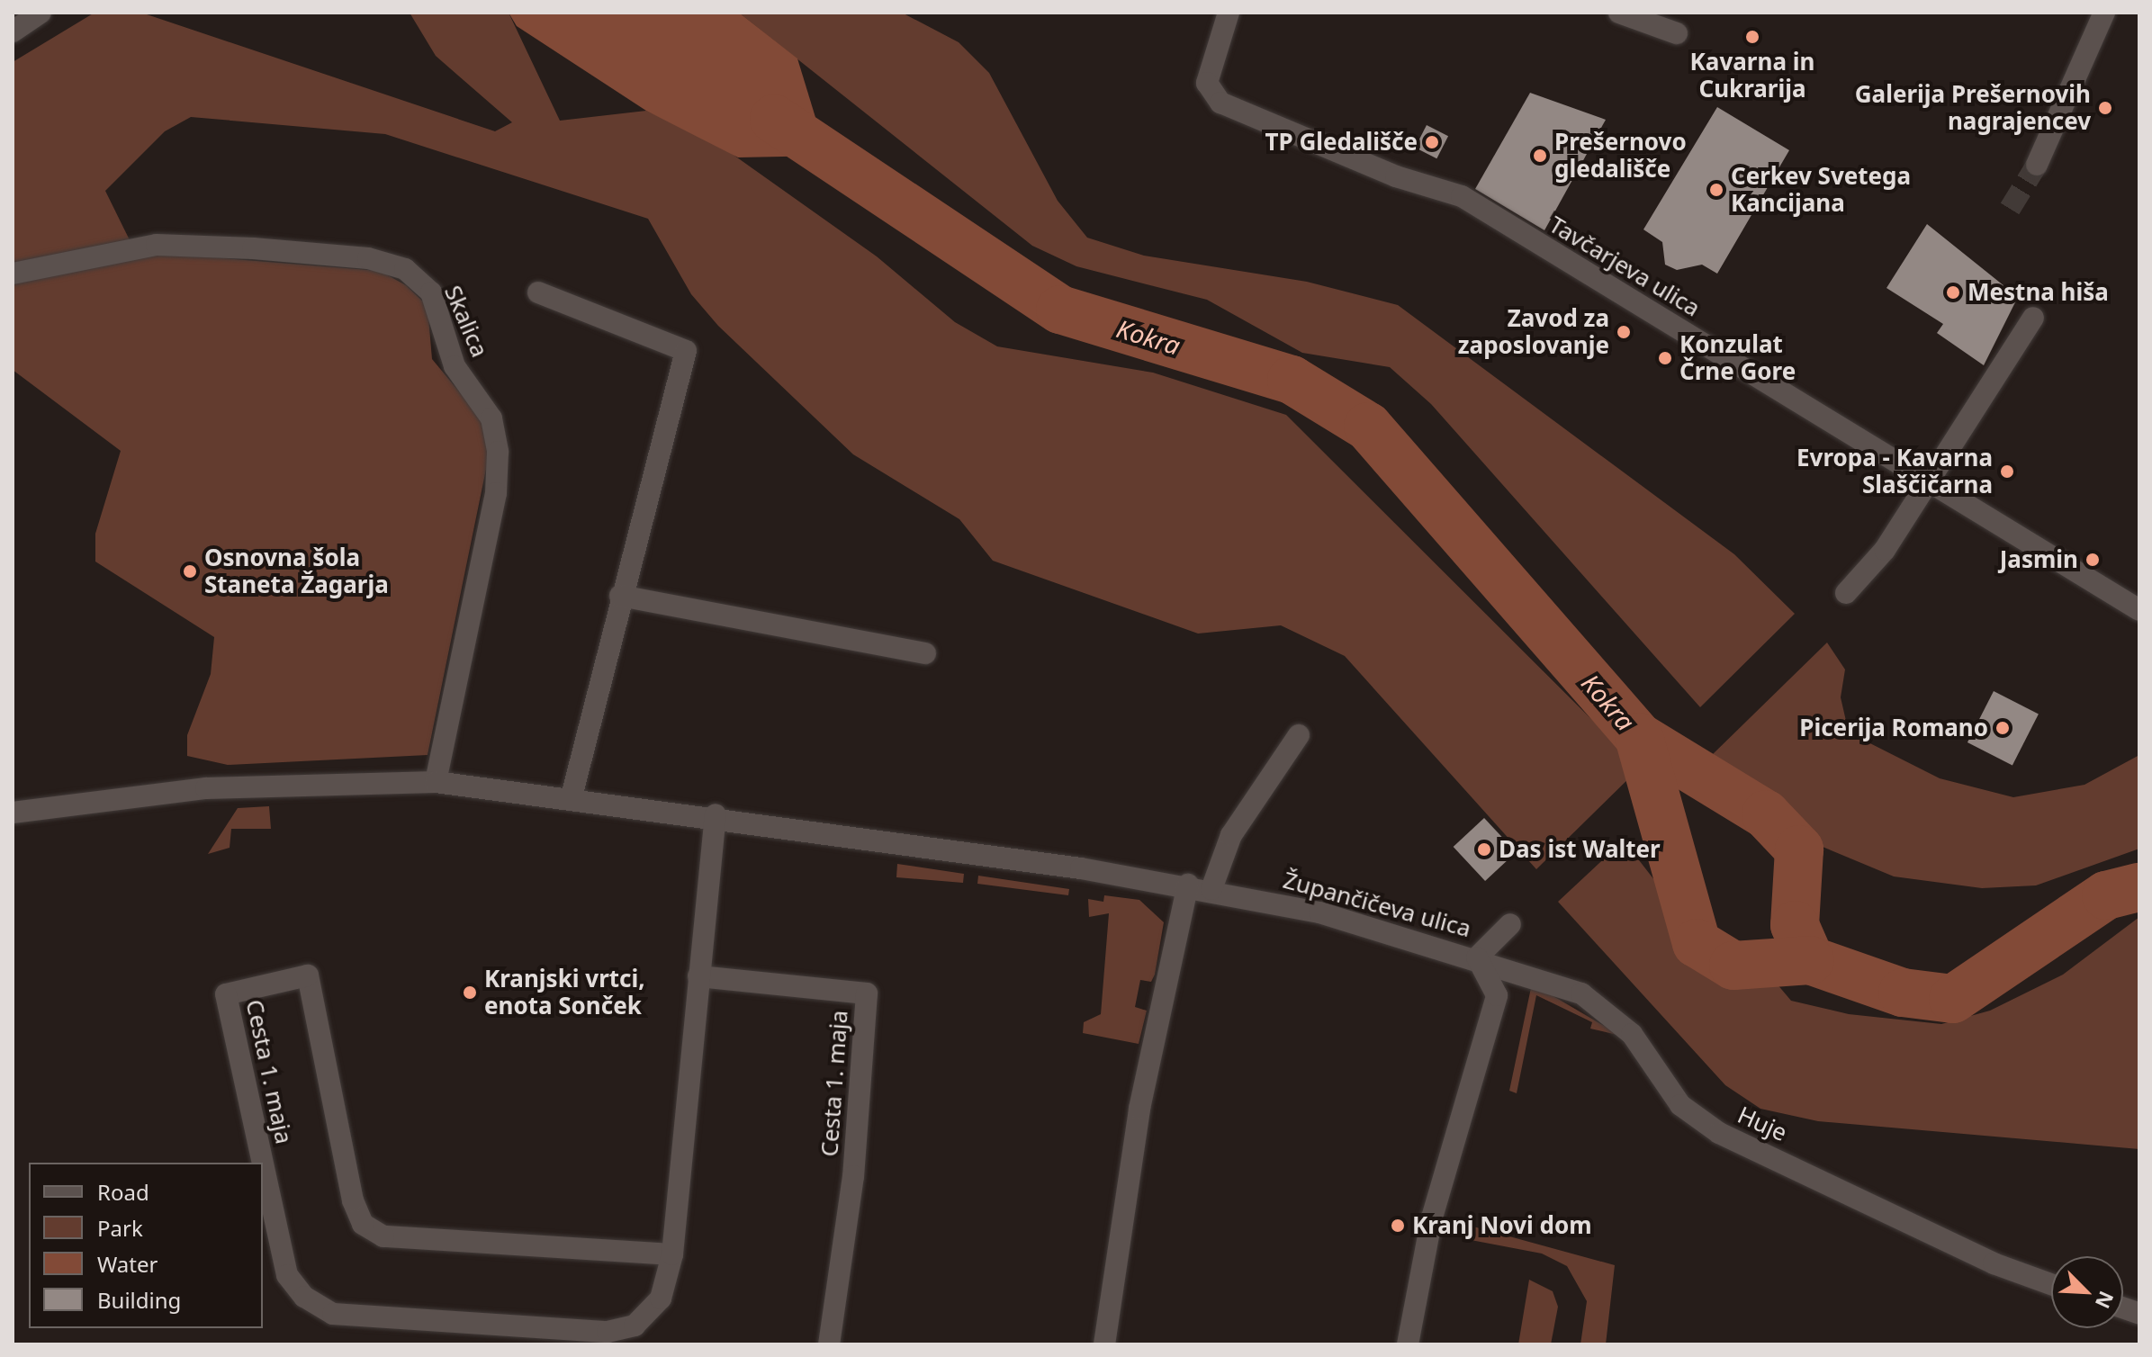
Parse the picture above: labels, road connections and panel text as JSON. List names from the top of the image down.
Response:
{
  "streets": {
    "street": [
      "Tavčarjeva ulica",
      "Skalica",
      "Župančičeva ulica",
      "Cesta 1. maja",
      "Huje"
    ]
  },
  "crossings": [
    ["Župančičeva ulica", "Huje"]
  ],
  "water": ["Kokra"],
  "places": [
    "Kavarna in Cukrarija",
    "Galerija Prešernovih nagrajencev",
    "TP Gledališče",
    "Prešernovo gledališče",
    "Cerkev Svetega Kancijana",
    "Mestna hiša",
    "Zavod za zaposlovanje",
    "Konzulat Črne Gore",
    "Evropa - Kavarna Slaščičarna",
    "Jasmin",
    "Osnovna šola Staneta Žagarja",
    "Picerija Romano",
    "Das ist Walter",
    "Kranjski vrtci, enota Sonček",
    "Kranj Novi dom"
  ],
  "legend": [
    "Road",
    "Park",
    "Water",
    "Building"
  ],
  "north": "bottom right"
}
